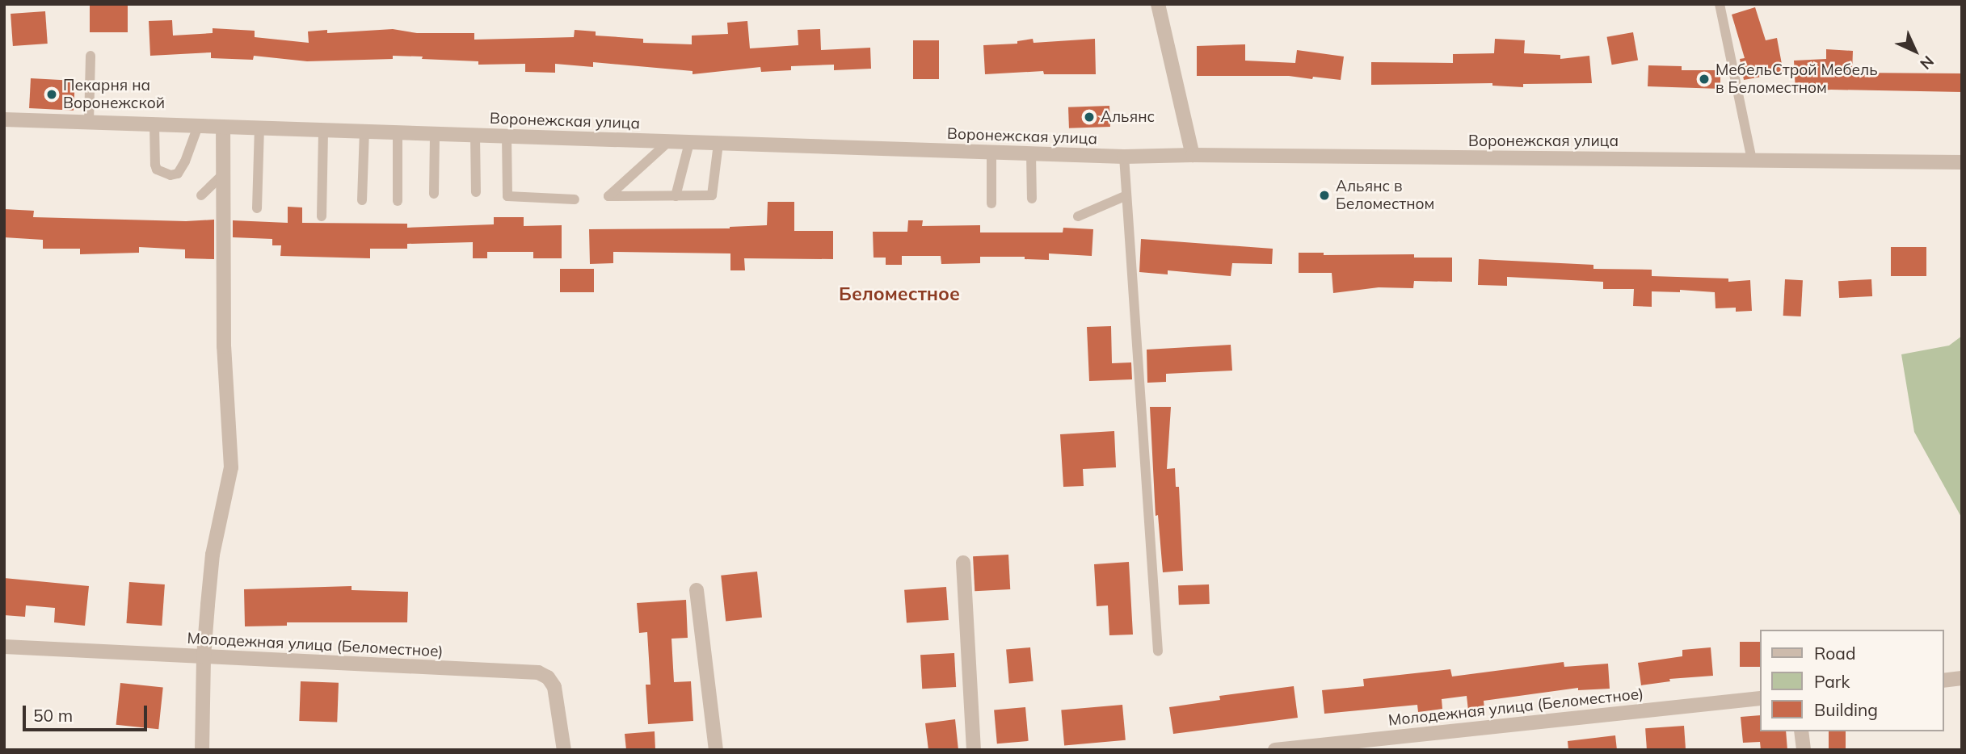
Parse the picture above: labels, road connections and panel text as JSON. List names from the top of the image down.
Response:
{
  "streets": {
    "street": ["Воронежская улица", "Молодежная улица (Беломестное)"]
  },
  "districts": ["Беломестное"],
  "places": [
    "МебельСтрой Мебель в Беломестном",
    "Пекарня на Воронежской",
    "Альянс",
    "Альянс в Беломестном"
  ],
  "legend": ["Road", "Park", "Building"],
  "scale_bar": "50 m",
  "north": "bottom right"
}
